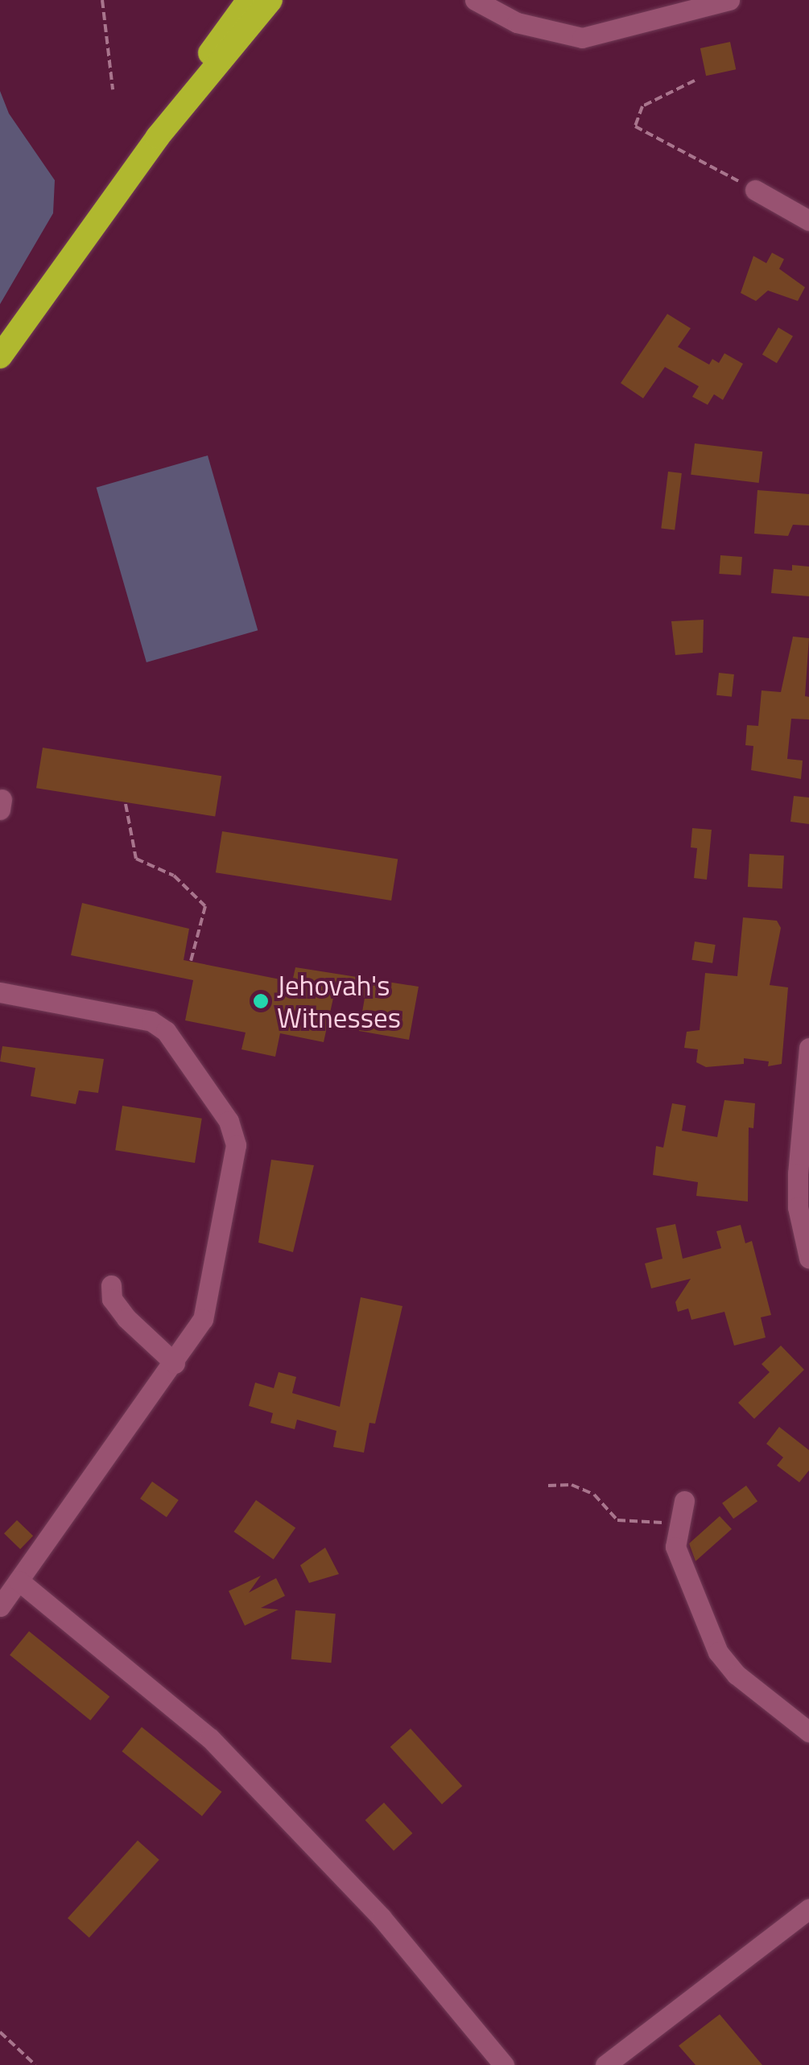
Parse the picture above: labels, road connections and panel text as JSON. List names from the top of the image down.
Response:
{
  "places": ["Jehovah's Witnesses"]
}
